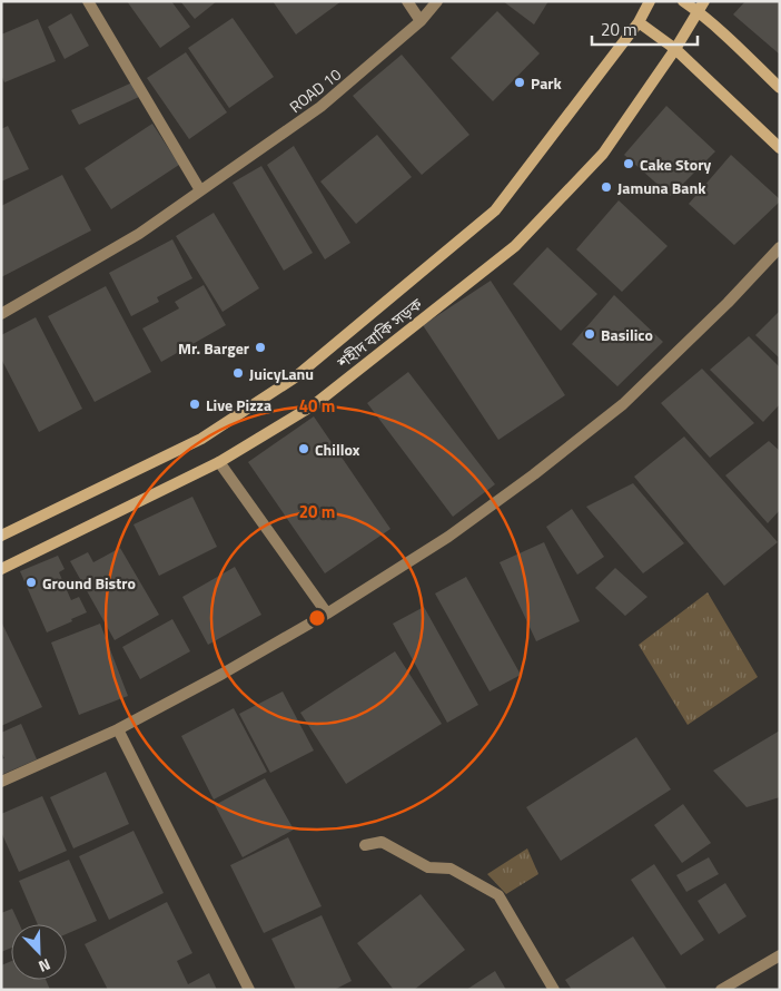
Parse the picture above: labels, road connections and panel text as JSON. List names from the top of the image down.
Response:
{
  "streets": {
    "street": ["ROAD 10", "শহীদ বাকি সড়ক"]
  },
  "places": [
    "Park",
    "Cake Story",
    "Jamuna Bank",
    "Basilico",
    "Mr. Barger",
    "JuicyLanu",
    "Live Pizza",
    "Chillox",
    "Ground Bistro"
  ],
  "scale_bar": "20 m",
  "north": "bottom right",
  "rings": ["40 m", "20 m"]
}
